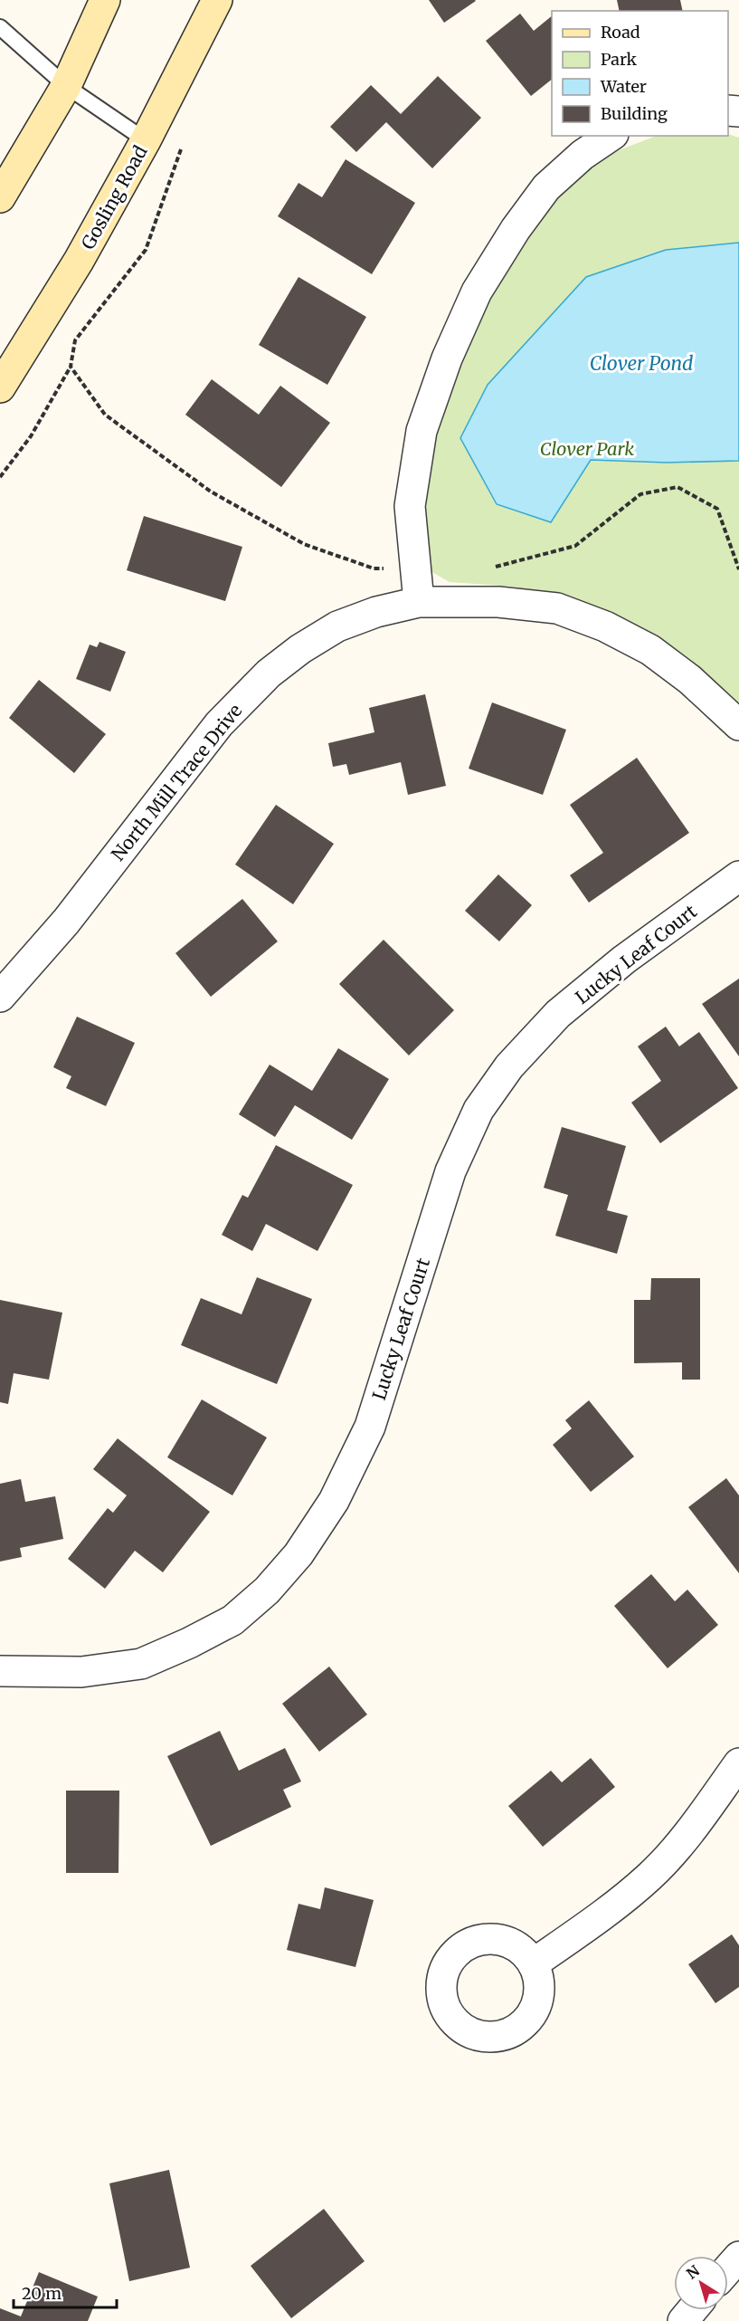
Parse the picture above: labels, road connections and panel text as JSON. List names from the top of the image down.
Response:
{
  "streets": {
    "main road": ["Gosling Road"],
    "street": ["North Mill Trace Drive", "Lucky Leaf Court"]
  },
  "water": ["Clover Pond"],
  "parks": ["Clover Park"],
  "legend": [
    "Road",
    "Park",
    "Water",
    "Building"
  ],
  "scale_bar": "20 m",
  "north": "top left"
}
